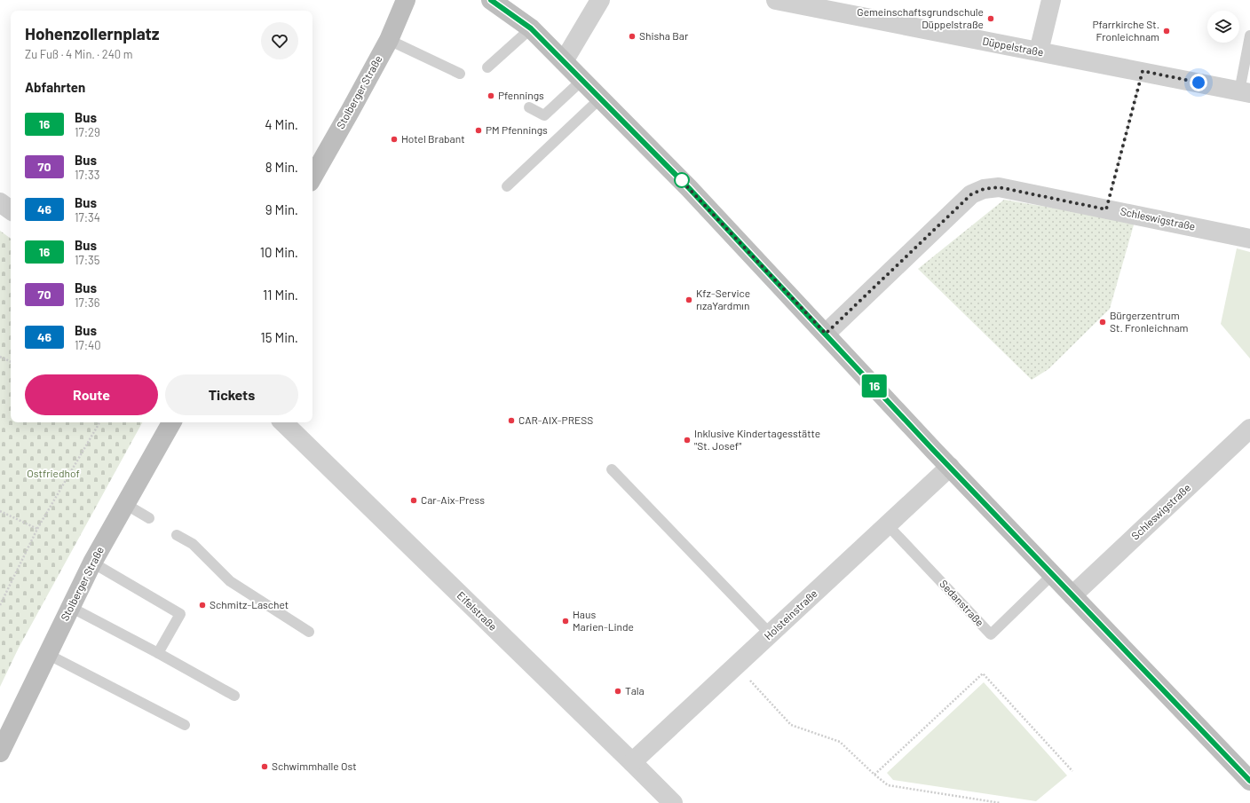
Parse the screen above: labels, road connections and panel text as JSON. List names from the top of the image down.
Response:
{
  "streets": {
    "street": [
      "Düppelstraße",
      "Stolberger Straße",
      "Schleswigstraße",
      "Eifelstraße",
      "Holsteinstraße"
    ],
    "lane": ["Sedanstraße"]
  },
  "crossings": [
    ["Sedanstraße", "Holsteinstraße"],
    ["Eifelstraße", "Holsteinstraße"]
  ],
  "parks": ["Ostfriedhof"],
  "places": [
    "Gemeinschaftsgrundschule Düppelstraße",
    "Pfarrkirche St. Fronleichnam",
    "Shisha Bar",
    "Pfennings",
    "PM Pfennings",
    "Hotel Brabant",
    "Kfz-Service rızaYardmın",
    "Bürgerzentrum St. Fronleichnam",
    "CAR-AIX-PRESS",
    "Inklusive Kindertagesstätte \"St. Josef\"",
    "Car-Aix-Press",
    "Schmitz-Laschet",
    "Haus Marien-Linde",
    "Tala",
    "Schwimmhalle Ost"
  ],
  "lines": ["bus line 16"],
  "page": {
    "on_map": "16",
    "heading": [
      ["Hohenzollernplatz", "Zu Fuß · 4 Min. · 240 m"],
      "Abfahrten"
    ],
    "list": [
      {
        "mark": "16",
        "name": "Bus",
        "note": "17:29",
        "value": "4 Min."
      },
      {
        "mark": "70",
        "name": "Bus",
        "note": "17:33",
        "value": "8 Min."
      },
      {
        "mark": "46",
        "name": "Bus",
        "note": "17:34",
        "value": "9 Min."
      },
      {
        "mark": "16",
        "name": "Bus",
        "note": "17:35",
        "value": "10 Min."
      },
      {
        "mark": "70",
        "name": "Bus",
        "note": "17:36",
        "value": "11 Min."
      },
      {
        "mark": "46",
        "name": "Bus",
        "note": "17:40",
        "value": "15 Min."
      }
    ],
    "buttons": ["Route", "Tickets"]
  }
}
